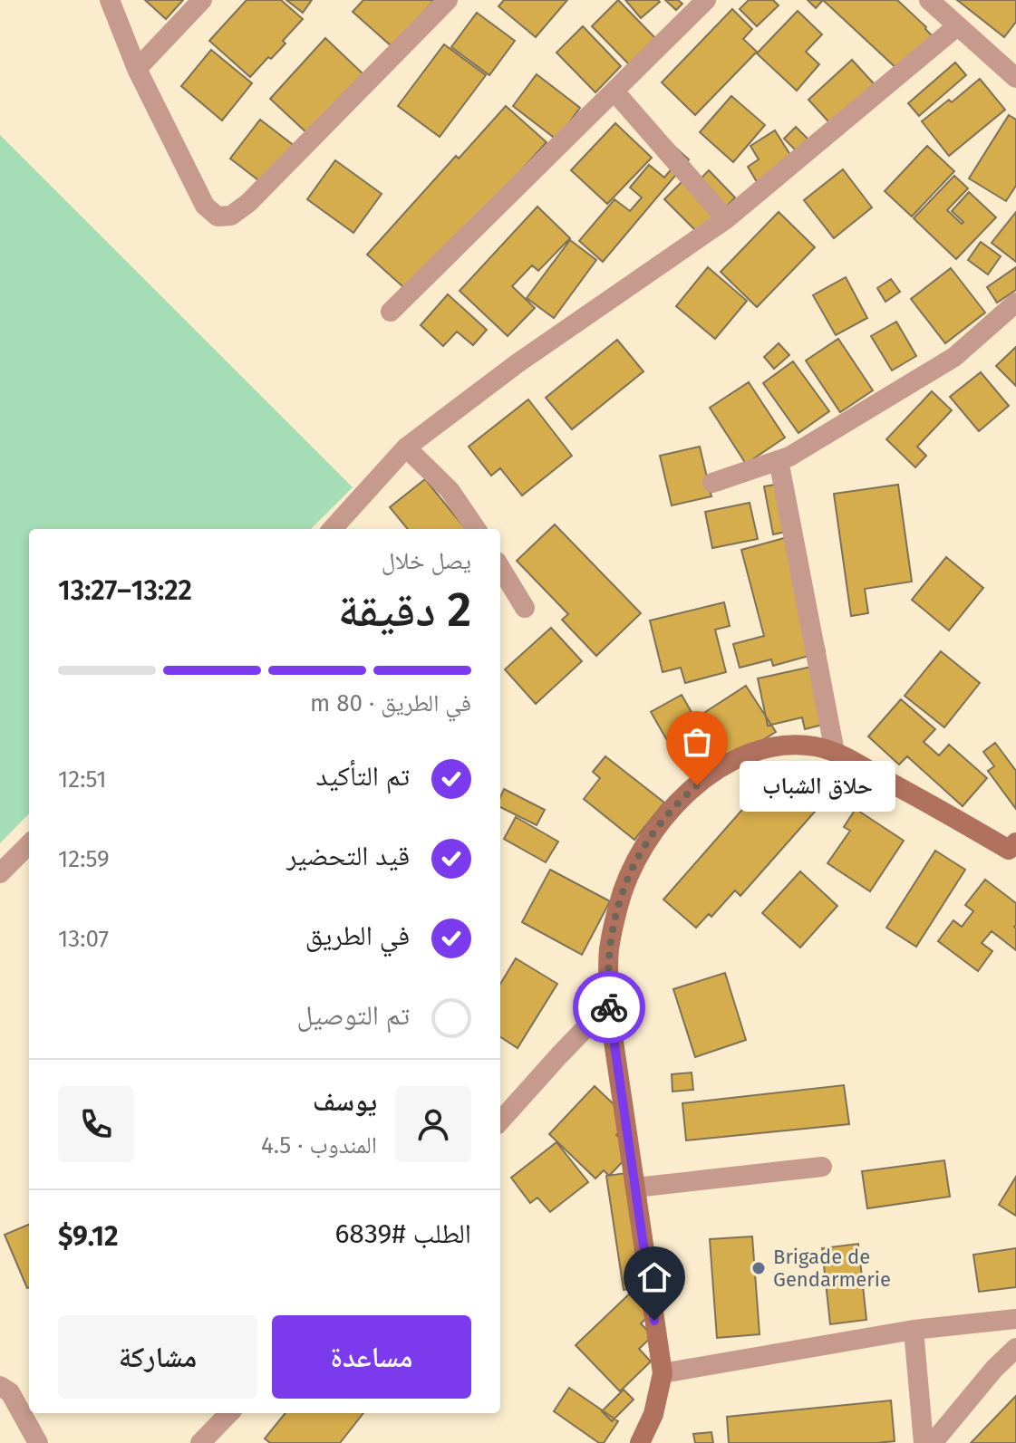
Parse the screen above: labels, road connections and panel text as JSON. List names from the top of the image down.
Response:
{
  "places": ["حلاق الشباب", "Brigade de Gendarmerie"],
  "page": {
    "heading": ["2 دقيقة", "يصل خلال", "13:22–13:27"],
    "panel": [
      "يوسف",
      "المندوب · 4.5",
      "الطلب #6839",
      "$9.12"
    ],
    "bar": "في الطريق · 80 m",
    "list": [
      ["تم التأكيد", "12:51"],
      ["قيد التحضير", "12:59"],
      ["في الطريق", "13:07"],
      "تم التوصيل"
    ],
    "bubble": "حلاق الشباب",
    "buttons": ["مساعدة", "مشاركة"]
  }
}
